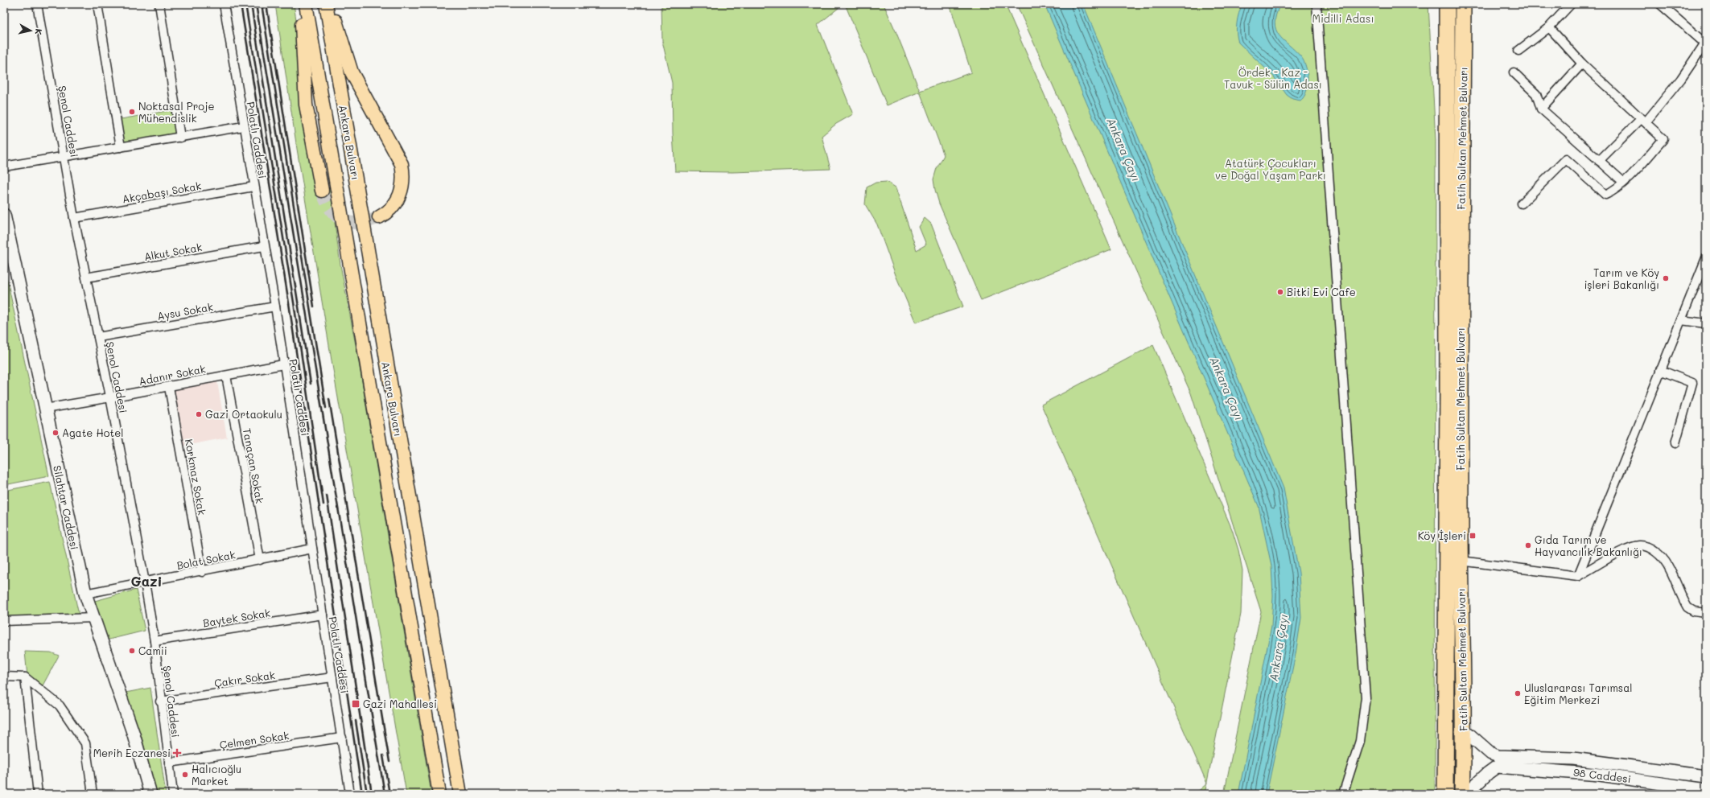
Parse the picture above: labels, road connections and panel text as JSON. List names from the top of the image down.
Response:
{
  "streets": {
    "highway": ["Fatih Sultan Mehmet Bulvarı"],
    "main road": ["Ankara Bulvarı", "Silahtar Caddesi", "98 Caddesi"],
    "street": [
      "Şenol Caddesi",
      "Polatlı Caddesi",
      "Akçabaşı Sokak",
      "Alkut Sokak",
      "Aysu Sokak",
      "Adanır Sokak",
      "Tanaçan Sokak",
      "Korkmaz Sokak",
      "Bolat Sokak",
      "Baytek Sokak",
      "Çakır Sokak",
      "Çelmen Sokak"
    ]
  },
  "crossings": [
    ["Şenol Caddesi", "Akçabaşı Sokak"],
    ["Şenol Caddesi", "Alkut Sokak"],
    ["Şenol Caddesi", "Aysu Sokak"],
    ["Şenol Caddesi", "Adanır Sokak"],
    ["Şenol Caddesi", "Bolat Sokak"],
    ["Şenol Caddesi", "Baytek Sokak"],
    ["Şenol Caddesi", "Çakır Sokak"],
    ["Şenol Caddesi", "Çelmen Sokak"],
    ["Fatih Sultan Mehmet Bulvarı", "98 Caddesi"],
    ["Polatlı Caddesi", "Akçabaşı Sokak"],
    ["Polatlı Caddesi", "Alkut Sokak"],
    ["Polatlı Caddesi", "Aysu Sokak"],
    ["Polatlı Caddesi", "Adanır Sokak"],
    ["Polatlı Caddesi", "Bolat Sokak"],
    ["Polatlı Caddesi", "Baytek Sokak"],
    ["Polatlı Caddesi", "Çakır Sokak"],
    ["Polatlı Caddesi", "Çelmen Sokak"],
    ["Adanır Sokak", "Tanaçan Sokak"],
    ["Adanır Sokak", "Korkmaz Sokak"],
    ["Adanır Sokak", "Silahtar Caddesi"],
    ["Tanaçan Sokak", "Bolat Sokak"],
    ["Korkmaz Sokak", "Bolat Sokak"],
    ["Silahtar Caddesi", "Bolat Sokak"]
  ],
  "districts": ["Gazi"],
  "water": ["Ankara Çayı"],
  "parks": ["Midilli Adası", "Ördek - Kaz - Tavuk - Sülün Adası", "Atatürk Çocukları ve Doğal Yaşam Parkı"],
  "places": {
    "other": [
      "Noktasal Proje Mühendislik",
      "Tarım ve Köy işleri Bakanlığı",
      "Bitki Evi Cafe",
      "Gazi Ortaokulu",
      "Agate Hotel",
      "Gıda Tarım ve Hayvancılık Bakanlığı",
      "Camii",
      "Uluslararası Tarımsal Eğitim Merkezi",
      "Halıcıoğlu Market"
    ],
    "transit": ["Köy İşleri", "Gazi Mahallesi"],
    "health": ["Merih Eczanesi"]
  },
  "north": "right"
}
